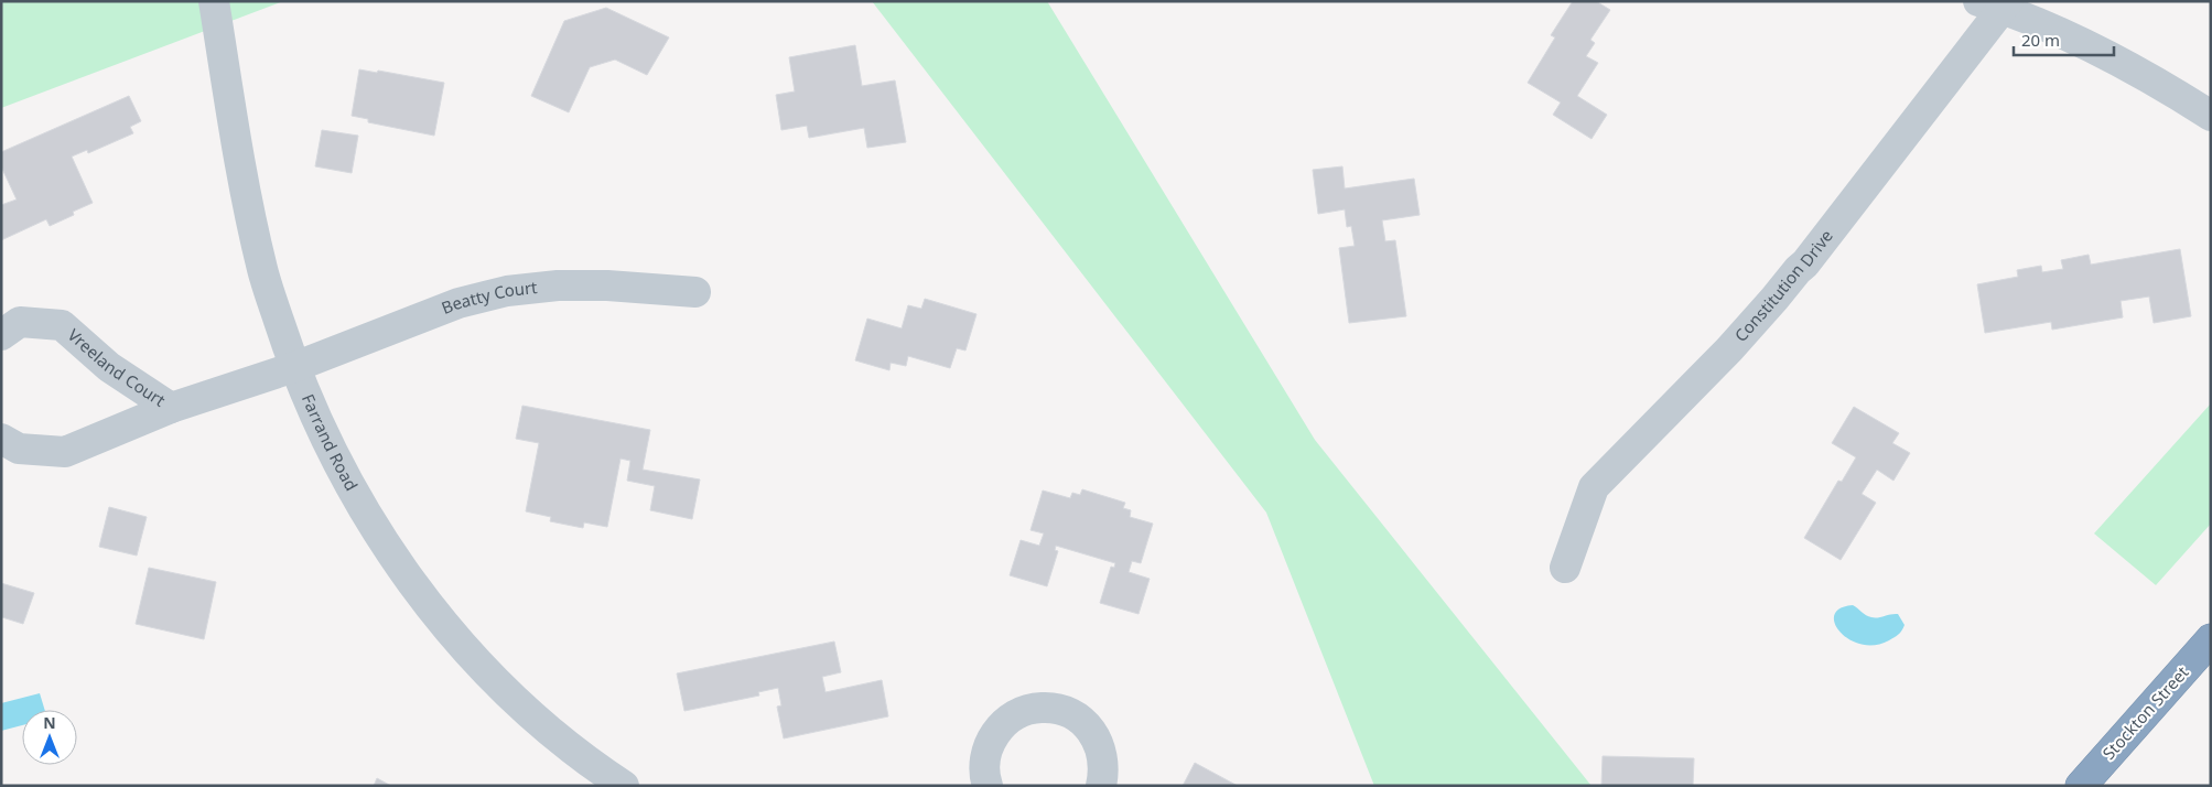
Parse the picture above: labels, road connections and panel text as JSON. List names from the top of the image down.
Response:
{
  "streets": {
    "highway": ["Stockton Street"],
    "street": [
      "Constitution Drive",
      "Beatty Court",
      "Vreeland Court",
      "Farrand Road"
    ]
  },
  "crossings": [
    ["Beatty Court", "Vreeland Court"],
    ["Beatty Court", "Farrand Road"],
    ["Vreeland Court", "Farrand Road"]
  ],
  "scale_bar": "20 m",
  "north": "top"
}
